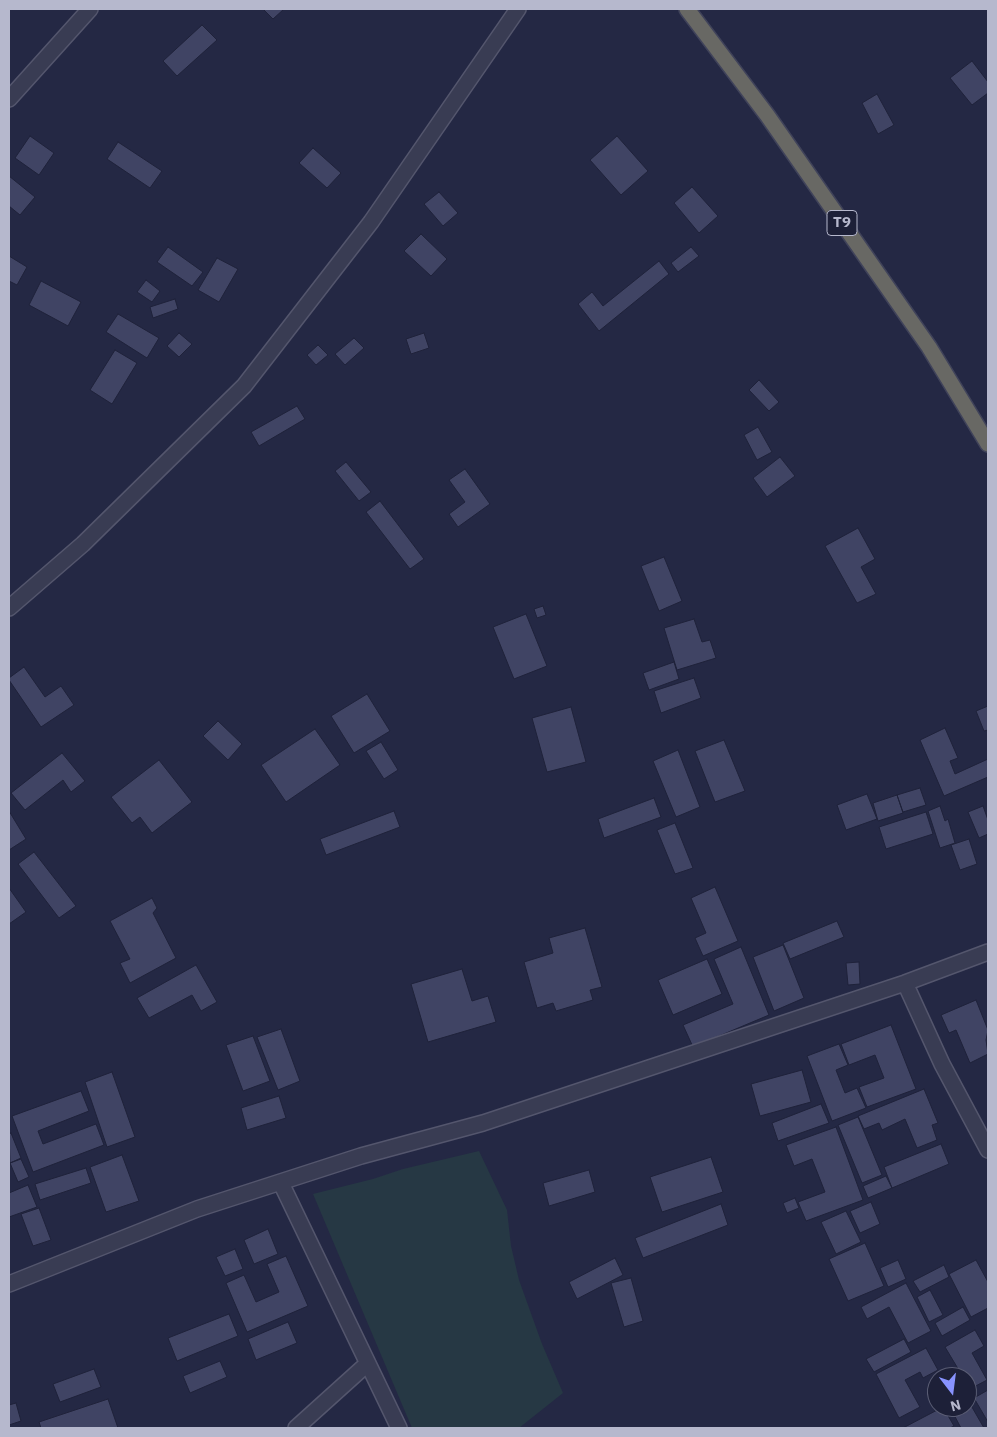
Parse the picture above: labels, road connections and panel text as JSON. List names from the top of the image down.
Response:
{
  "streets": {
    "highway": ["T9"]
  },
  "north": "bottom"
}
